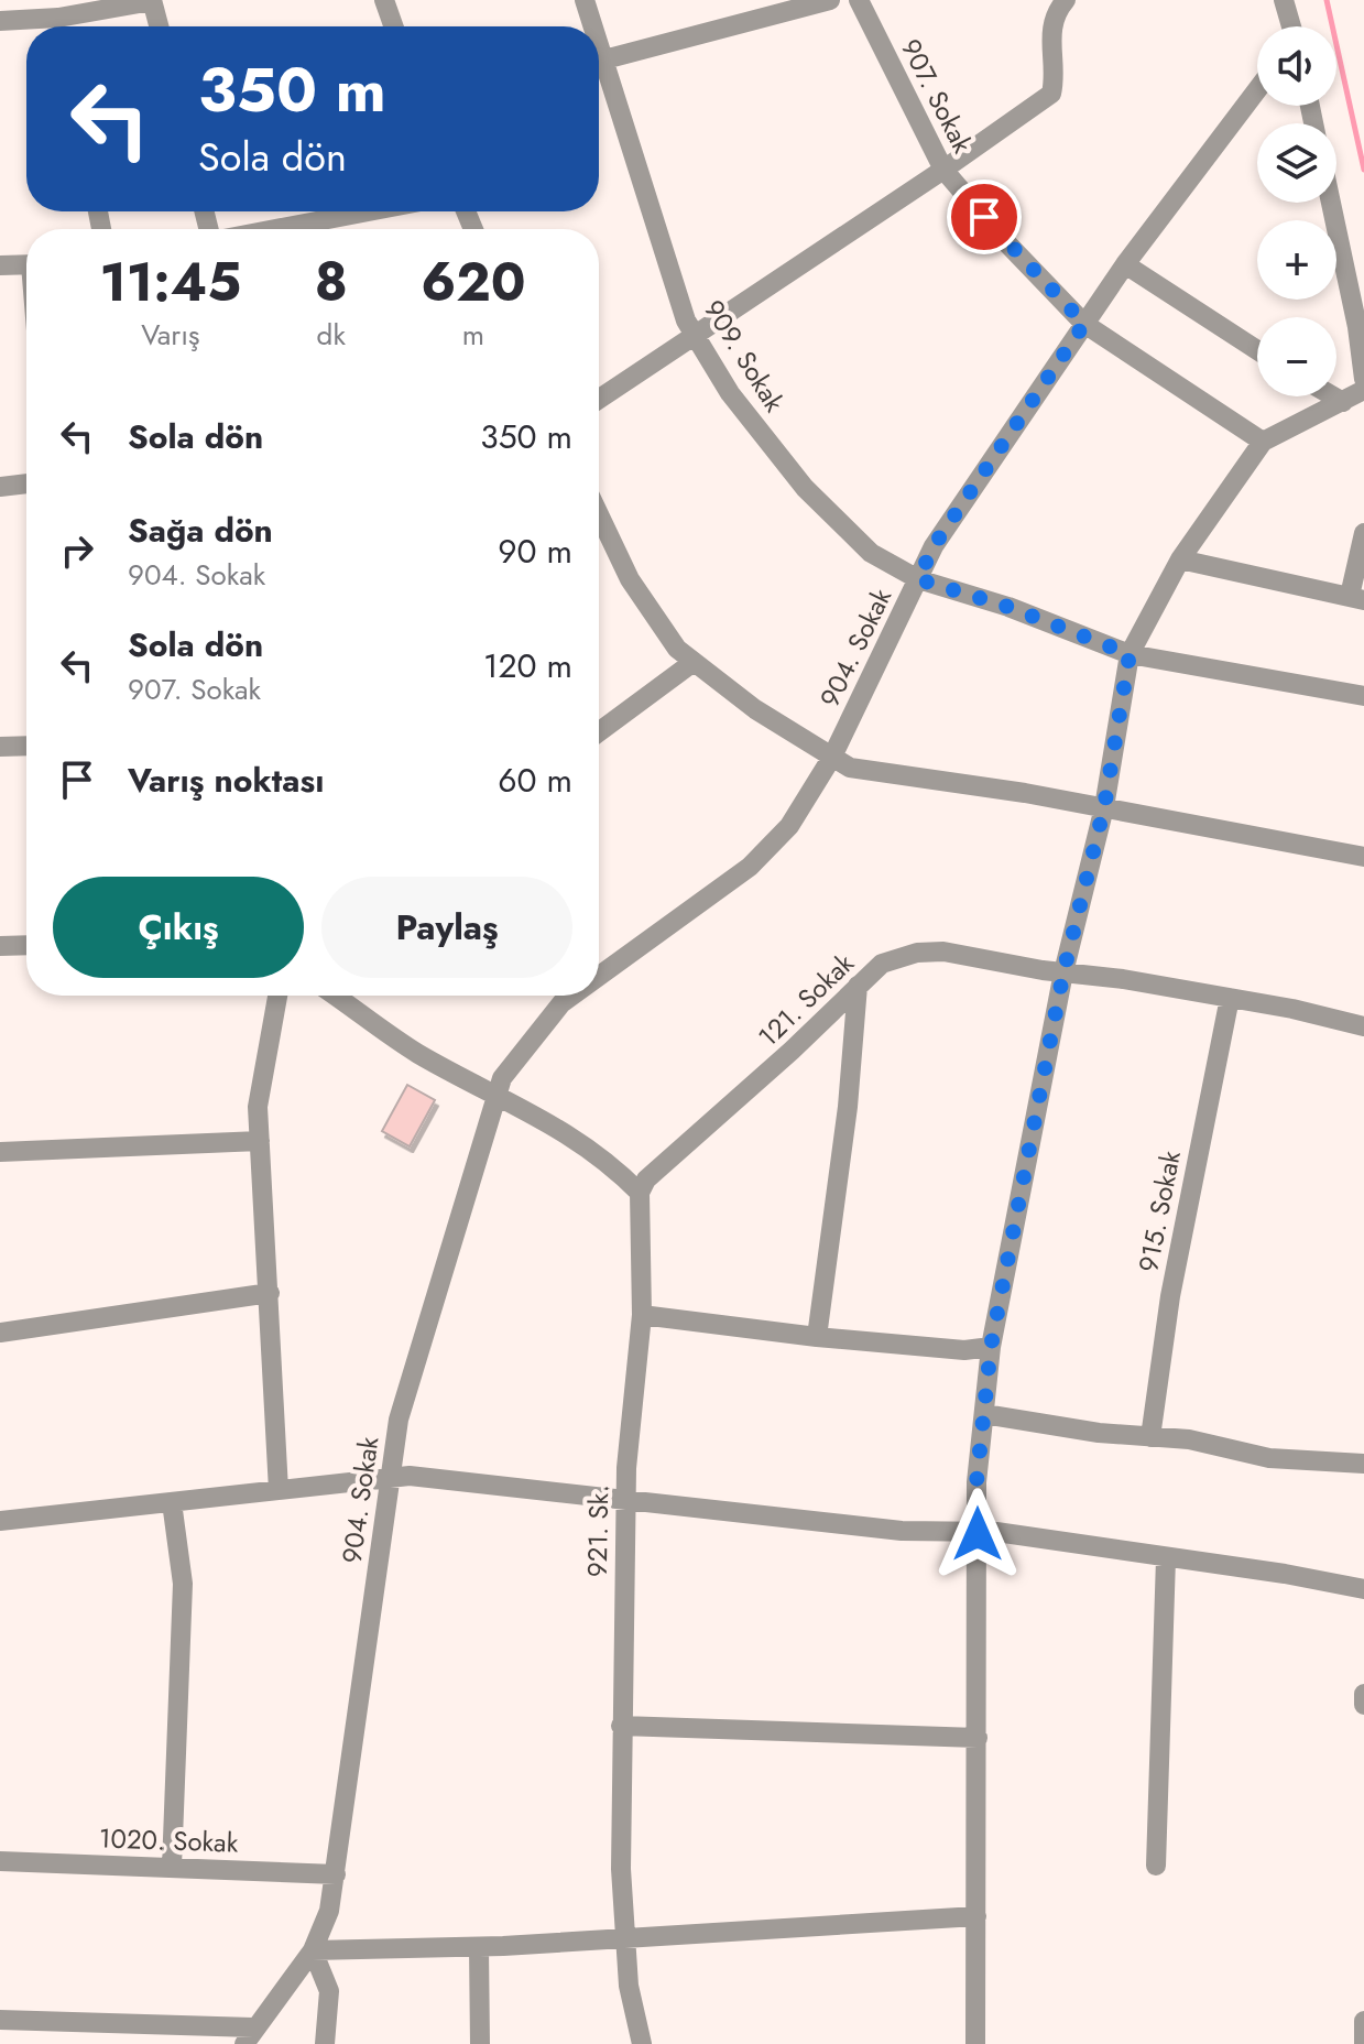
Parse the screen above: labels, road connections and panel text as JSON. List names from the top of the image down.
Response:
{
  "streets": {
    "street": [
      "907. Sokak",
      "909. Sokak",
      "904. Sokak",
      "121. Sokak",
      "915. Sokak",
      "921. Sk.",
      "1020. Sokak"
    ]
  },
  "crossings": [
    ["907. Sokak", "904. Sokak"],
    ["909. Sokak", "904. Sokak"],
    ["904. Sokak", "1020. Sokak"],
    ["121. Sokak", "915. Sokak"],
    ["121. Sokak", "921. Sk."]
  ],
  "page": {
    "map_buttons": ["+", "−"],
    "turn": ["350 m", "Sola dön"],
    "eta": [
      "11:45",
      "Varış",
      "8",
      "dk",
      "620",
      "m"
    ],
    "list": [
      {
        "name": "Sola dön",
        "value": "350 m"
      },
      {
        "name": "Sağa dön",
        "note": "904. Sokak",
        "value": "90 m"
      },
      {
        "name": "Sola dön",
        "note": "907. Sokak",
        "value": "120 m"
      },
      {
        "name": "Varış noktası",
        "value": "60 m"
      }
    ],
    "buttons": ["Çıkış", "Paylaş"]
  }
}
